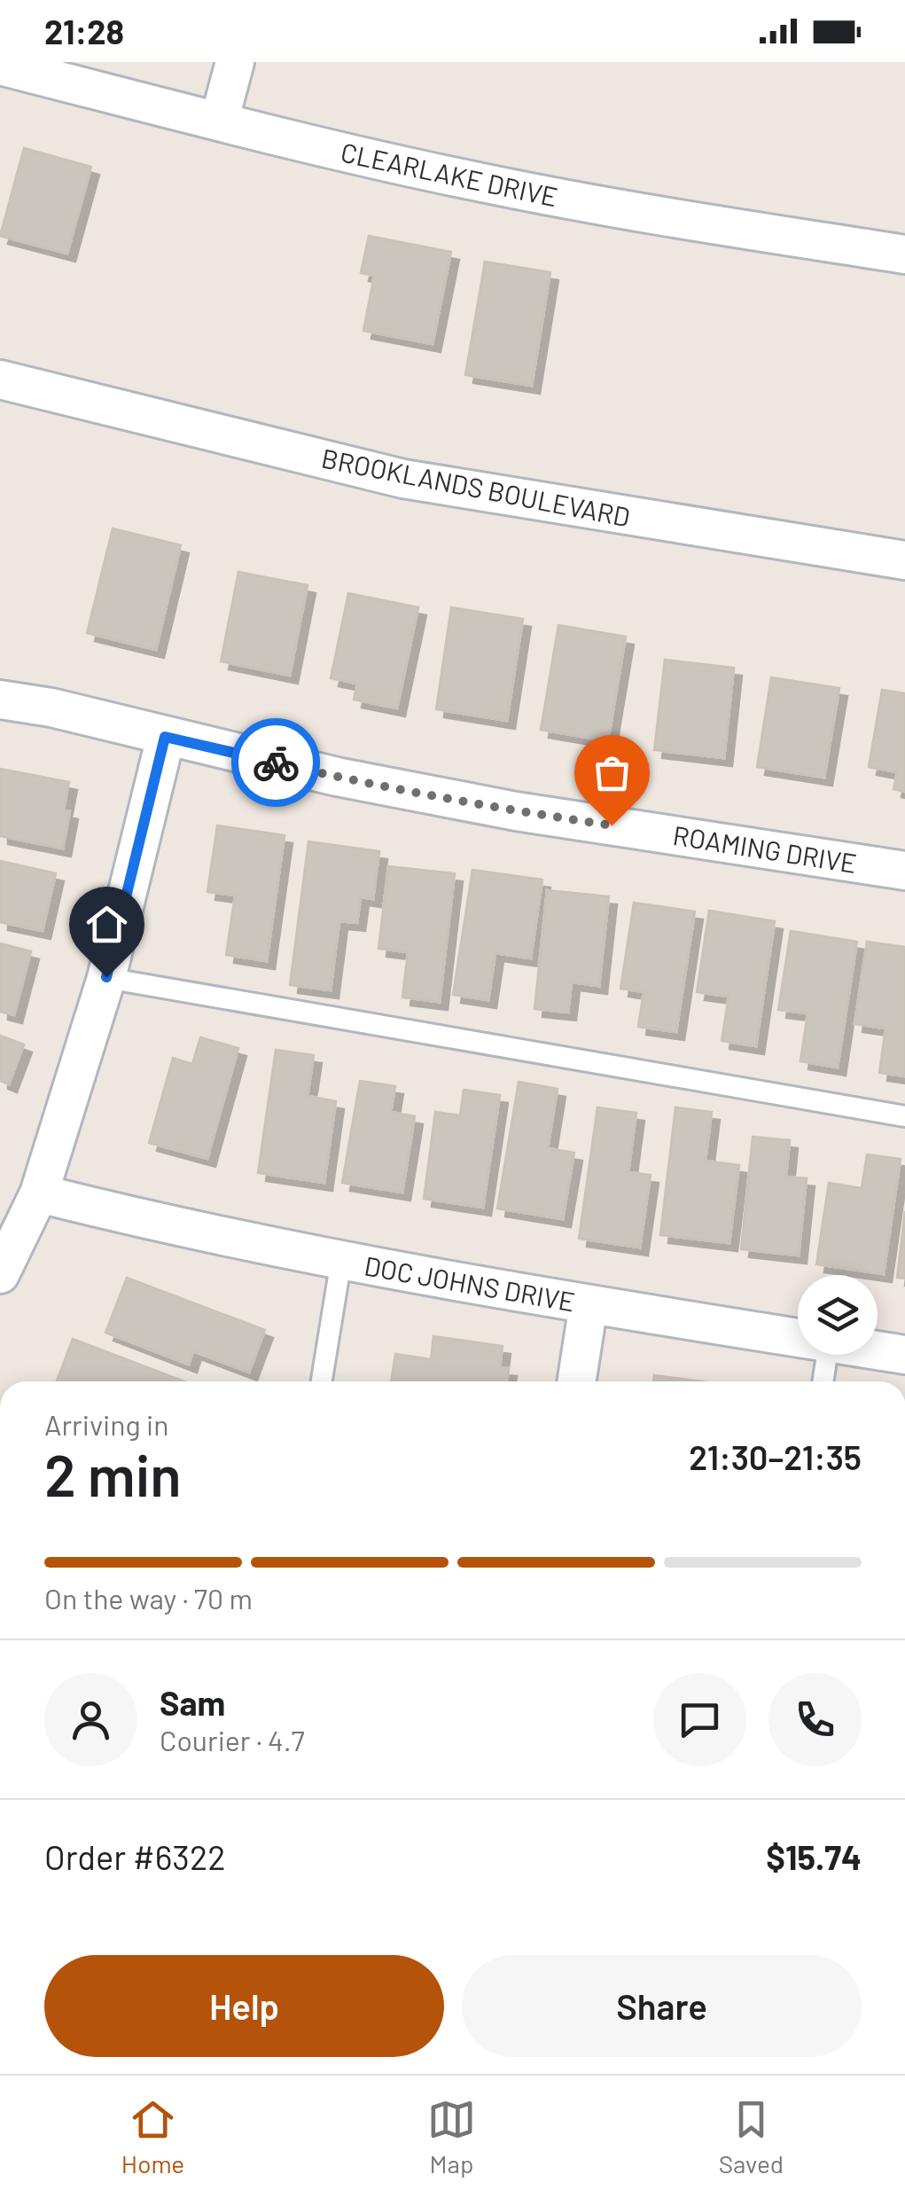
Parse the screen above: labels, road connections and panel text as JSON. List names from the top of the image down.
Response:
{
  "streets": {
    "street": [
      "CLEARLAKE DRIVE",
      "BROOKLANDS BOULEVARD",
      "ROAMING DRIVE",
      "DOC JOHNS DRIVE"
    ]
  },
  "page": {
    "status": "21:28",
    "heading": ["2 min", "Arriving in", "21:30–21:35"],
    "panel": [
      "Sam",
      "Courier · 4.7",
      "Order #6322",
      "$15.74"
    ],
    "bar": "On the way · 70 m",
    "buttons": ["Help", "Share"],
    "tabs": ["Home", "Map", "Saved"]
  }
}
